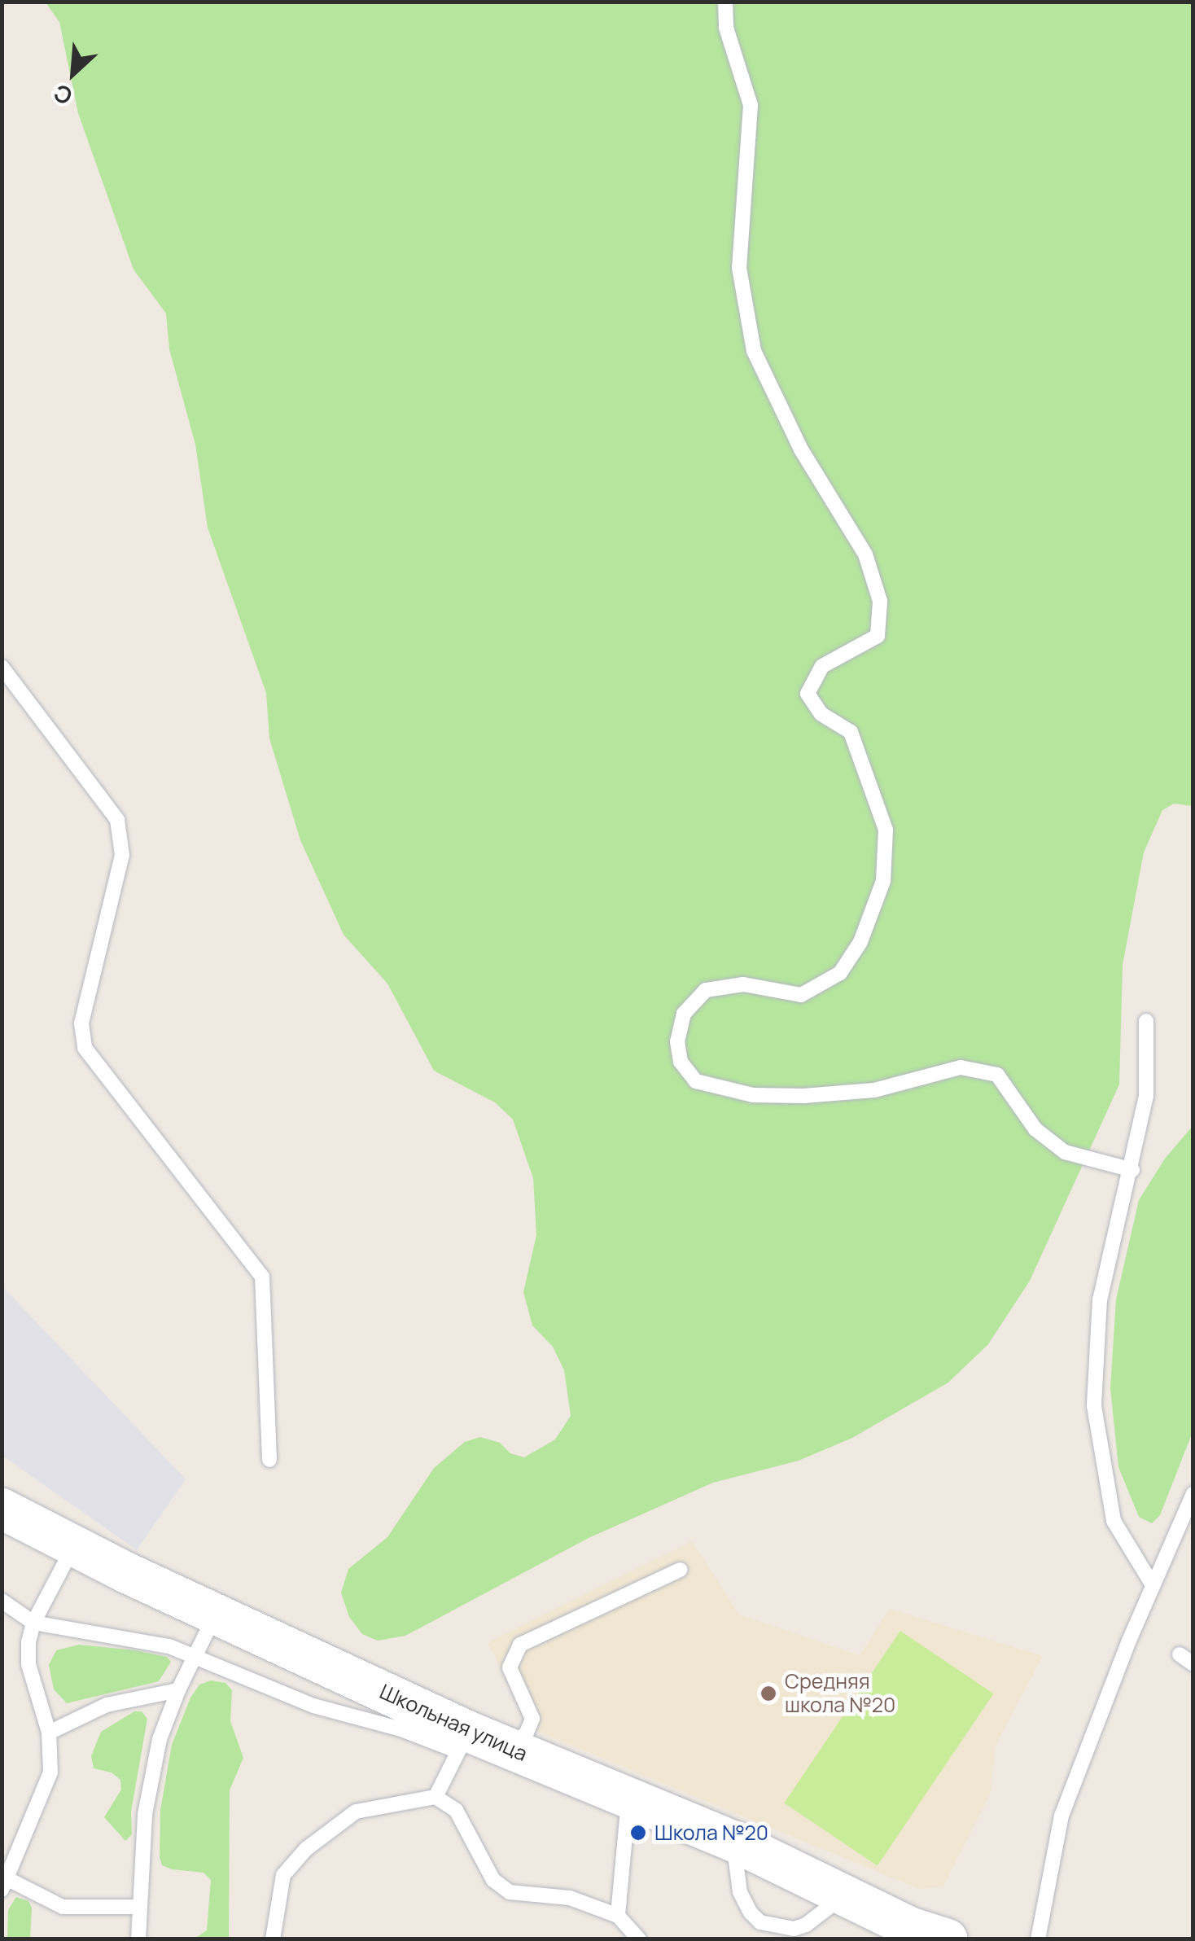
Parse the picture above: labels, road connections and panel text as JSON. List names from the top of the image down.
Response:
{
  "streets": {
    "main road": ["Школьная улица"]
  },
  "places": ["Средняя школа №20", "Школа №20"],
  "north": "bottom left"
}
